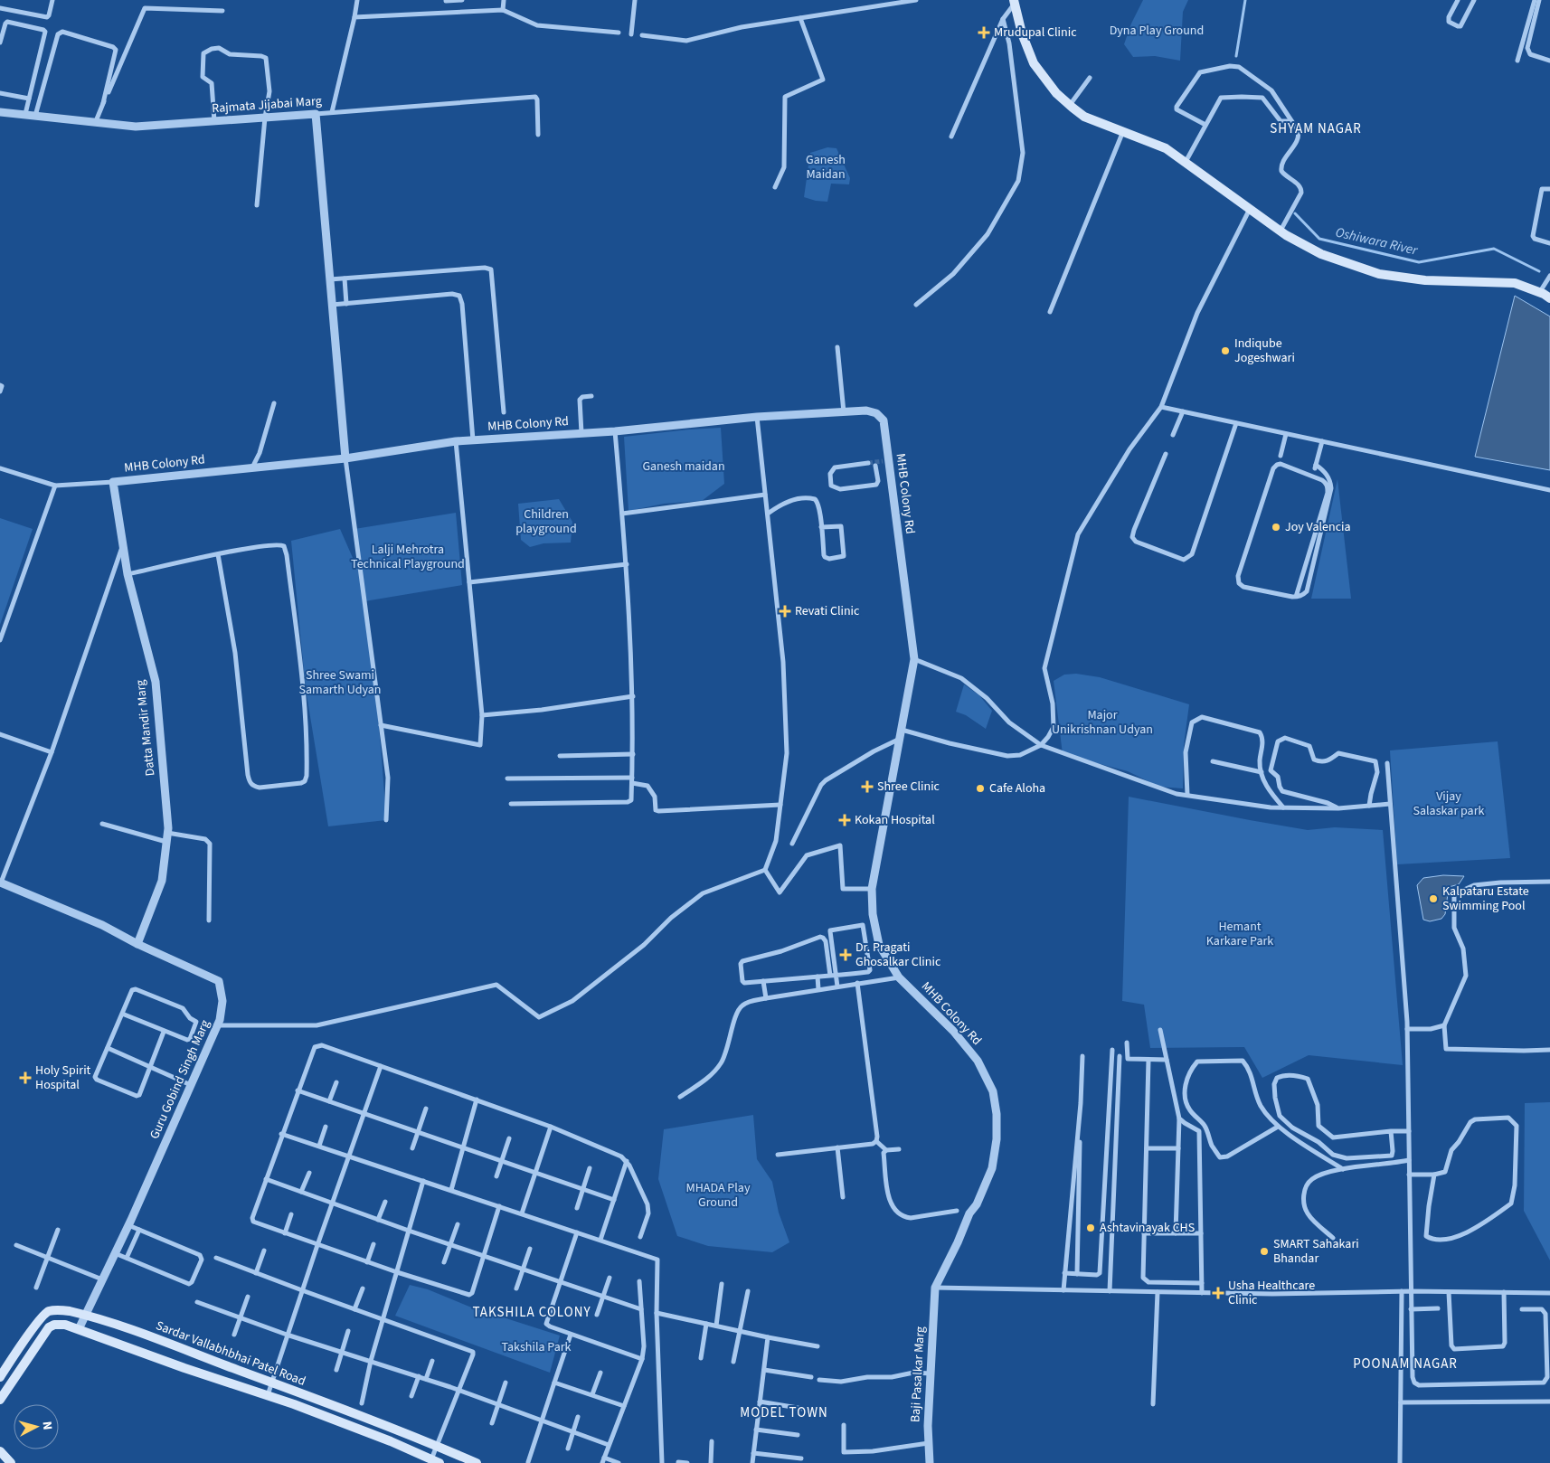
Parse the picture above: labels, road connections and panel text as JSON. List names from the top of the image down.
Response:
{
  "streets": {
    "main road": ["Sardar Vallabhbhai Patel Road"],
    "street": [
      "Rajmata Jijabai Marg",
      "MHB Colony Rd",
      "Datta Mandir Marg",
      "Guru Gobind Singh Marg",
      "Baji Pasalkar Marg"
    ]
  },
  "crossings": [
    ["MHB Colony Rd", "Datta Mandir Marg"],
    ["MHB Colony Rd", "Baji Pasalkar Marg"],
    ["Datta Mandir Marg", "Guru Gobind Singh Marg"],
    ["Guru Gobind Singh Marg", "Sardar Vallabhbhai Patel Road"]
  ],
  "districts": [
    "SHYAM NAGAR",
    "TAKSHILA COLONY",
    "POONAM NAGAR",
    "MODEL TOWN"
  ],
  "water": ["Oshiwara River"],
  "parks": [
    "Dyna Play Ground",
    "Ganesh Maidan",
    "Ganesh maidan",
    "Children playground",
    "Lalji Mehrotra Technical Playground",
    "Shree Swami Samarth Udyan",
    "Major Unikrishnan Udyan",
    "Vijay Salaskar park",
    "Hemant Karkare Park",
    "MHADA Play Ground",
    "Takshila Park"
  ],
  "places": {
    "health": [
      "Mrudupal Clinic",
      "Revati Clinic",
      "Shree Clinic",
      "Kokan Hospital",
      "Dr. Pragati Ghosalkar Clinic",
      "Holy Spirit Hospital",
      "Usha Healthcare Clinic"
    ],
    "other": [
      "Indiqube Jogeshwari",
      "Joy Valencia",
      "Cafe Aloha",
      "Kalpataru Estate Swimming Pool",
      "Ashtavinayak CHS",
      "SMART Sahakari Bhandar"
    ]
  },
  "north": "right"
}
